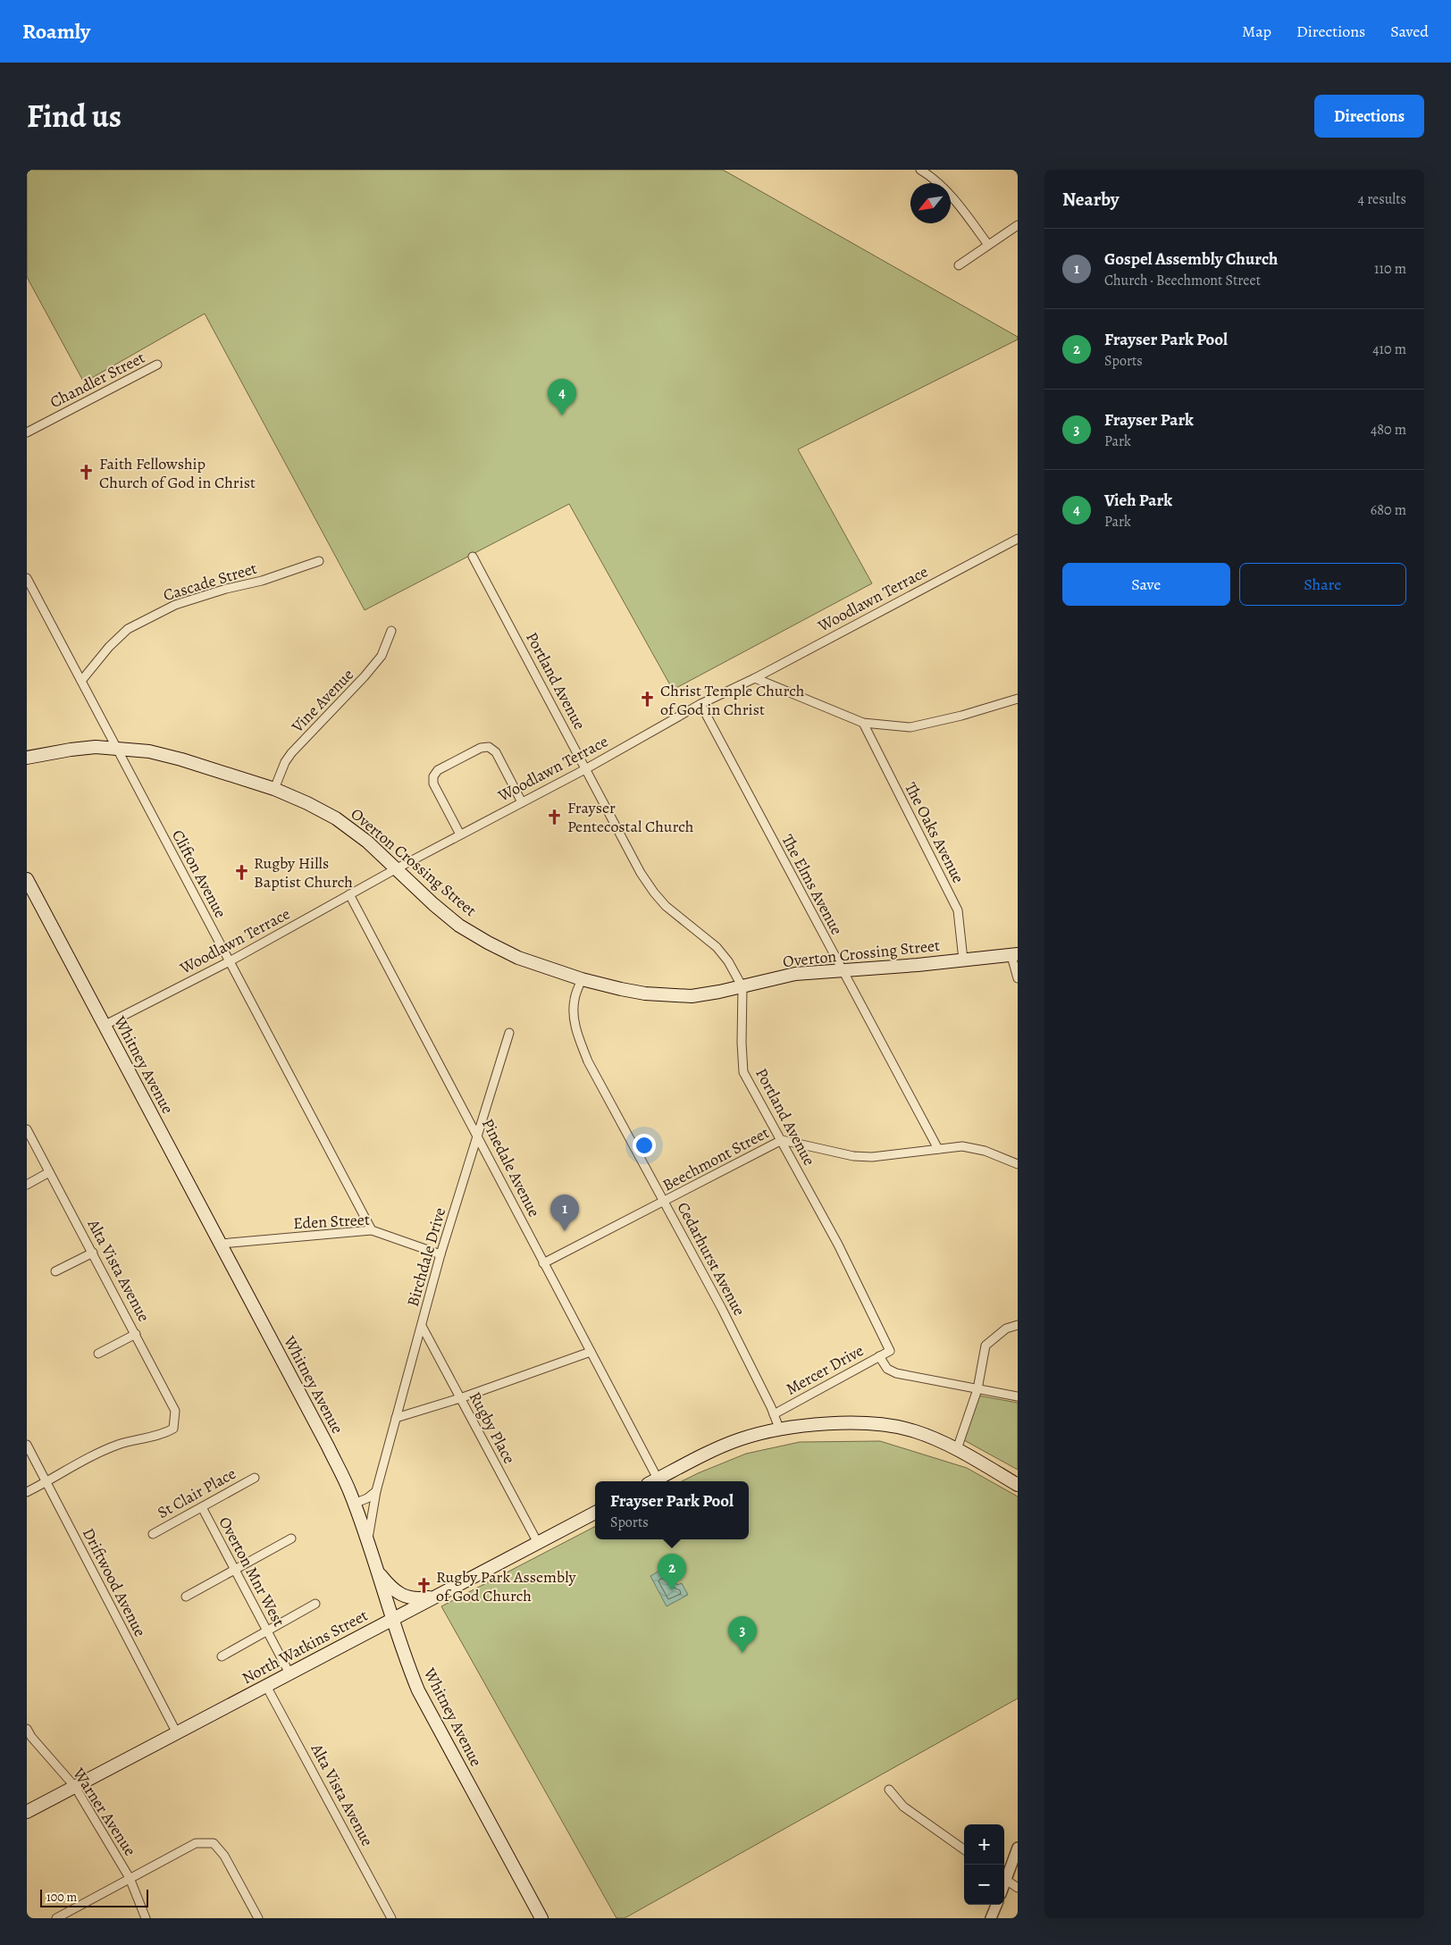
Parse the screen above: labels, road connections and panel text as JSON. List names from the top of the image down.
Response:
{
  "streets": {
    "main road": ["Overton Crossing Street", "Whitney Avenue", "North Watkins Street"],
    "street": [
      "Chandler Street",
      "Cascade Street",
      "Woodlawn Terrace",
      "Portland Avenue",
      "Vine Avenue",
      "The Oaks Avenue",
      "Clifton Avenue",
      "The Elms Avenue",
      "Beechmont Street",
      "Pinedale Avenue",
      "Eden Street",
      "Birchdale Drive",
      "Cedarhurst Avenue",
      "Alta Vista Avenue",
      "Mercer Drive",
      "Rugby Place",
      "St Clair Place",
      "Overton Mnr West",
      "Driftwood Avenue",
      "Warner Avenue"
    ]
  },
  "crossings": [
    ["Cascade Street", "Clifton Avenue"],
    ["Woodlawn Terrace", "Portland Avenue"],
    ["Woodlawn Terrace", "Overton Crossing Street"],
    ["Woodlawn Terrace", "Clifton Avenue"],
    ["Woodlawn Terrace", "The Elms Avenue"],
    ["Woodlawn Terrace", "Whitney Avenue"],
    ["Woodlawn Terrace", "Pinedale Avenue"],
    ["Portland Avenue", "Overton Crossing Street"],
    ["Portland Avenue", "Beechmont Street"],
    ["Portland Avenue", "Mercer Drive"],
    ["Vine Avenue", "Overton Crossing Street"],
    ["The Oaks Avenue", "Overton Crossing Street"],
    ["Overton Crossing Street", "Clifton Avenue"],
    ["Overton Crossing Street", "The Elms Avenue"],
    ["Overton Crossing Street", "Cedarhurst Avenue"],
    ["Clifton Avenue", "Eden Street"],
    ["The Elms Avenue", "Beechmont Street"],
    ["Whitney Avenue", "Eden Street"],
    ["Whitney Avenue", "Birchdale Drive"],
    ["Whitney Avenue", "North Watkins Street"],
    ["Beechmont Street", "Pinedale Avenue"],
    ["Beechmont Street", "Cedarhurst Avenue"],
    ["Pinedale Avenue", "Birchdale Drive"],
    ["Eden Street", "Birchdale Drive"],
    ["Birchdale Drive", "Rugby Place"],
    ["Cedarhurst Avenue", "Mercer Drive"],
    ["Alta Vista Avenue", "Driftwood Avenue"],
    ["Alta Vista Avenue", "North Watkins Street"],
    ["Rugby Place", "North Watkins Street"],
    ["St Clair Place", "Overton Mnr West"],
    ["Overton Mnr West", "North Watkins Street"],
    ["Driftwood Avenue", "North Watkins Street"],
    ["North Watkins Street", "Warner Avenue"]
  ],
  "places": {
    "church": [
      "Faith Fellowship Church of God in Christ",
      "Christ Temple Church of God in Christ",
      "Frayser Pentecostal Church",
      "Rugby Hills Baptist Church",
      "Rugby Park Assembly of God Church"
    ]
  },
  "scale_bar": "100 m",
  "north": "bottom left",
  "page": {
    "header": "Roamly",
    "nav": ["Map", "Directions", "Saved"],
    "title": "Find us",
    "buttons": [
      "Directions",
      ["Save", "Share"]
    ],
    "heading": ["Nearby", "4 results"],
    "list": [
      {
        "mark": "1",
        "name": "Gospel Assembly Church",
        "note": "Church · Beechmont Street",
        "value": "110 m"
      },
      {
        "mark": "2",
        "name": "Frayser Park Pool",
        "note": "Sports",
        "value": "410 m"
      },
      {
        "mark": "3",
        "name": "Frayser Park",
        "note": "Park",
        "value": "480 m"
      },
      {
        "mark": "4",
        "name": "Vieh Park",
        "note": "Park",
        "value": "680 m"
      }
    ],
    "pins": [
      "4",
      "1",
      "2",
      "3"
    ],
    "popup": ["Frayser Park Pool", "Sports"],
    "map_buttons": ["+", "−"],
    "scale": "100 m"
  }
}
